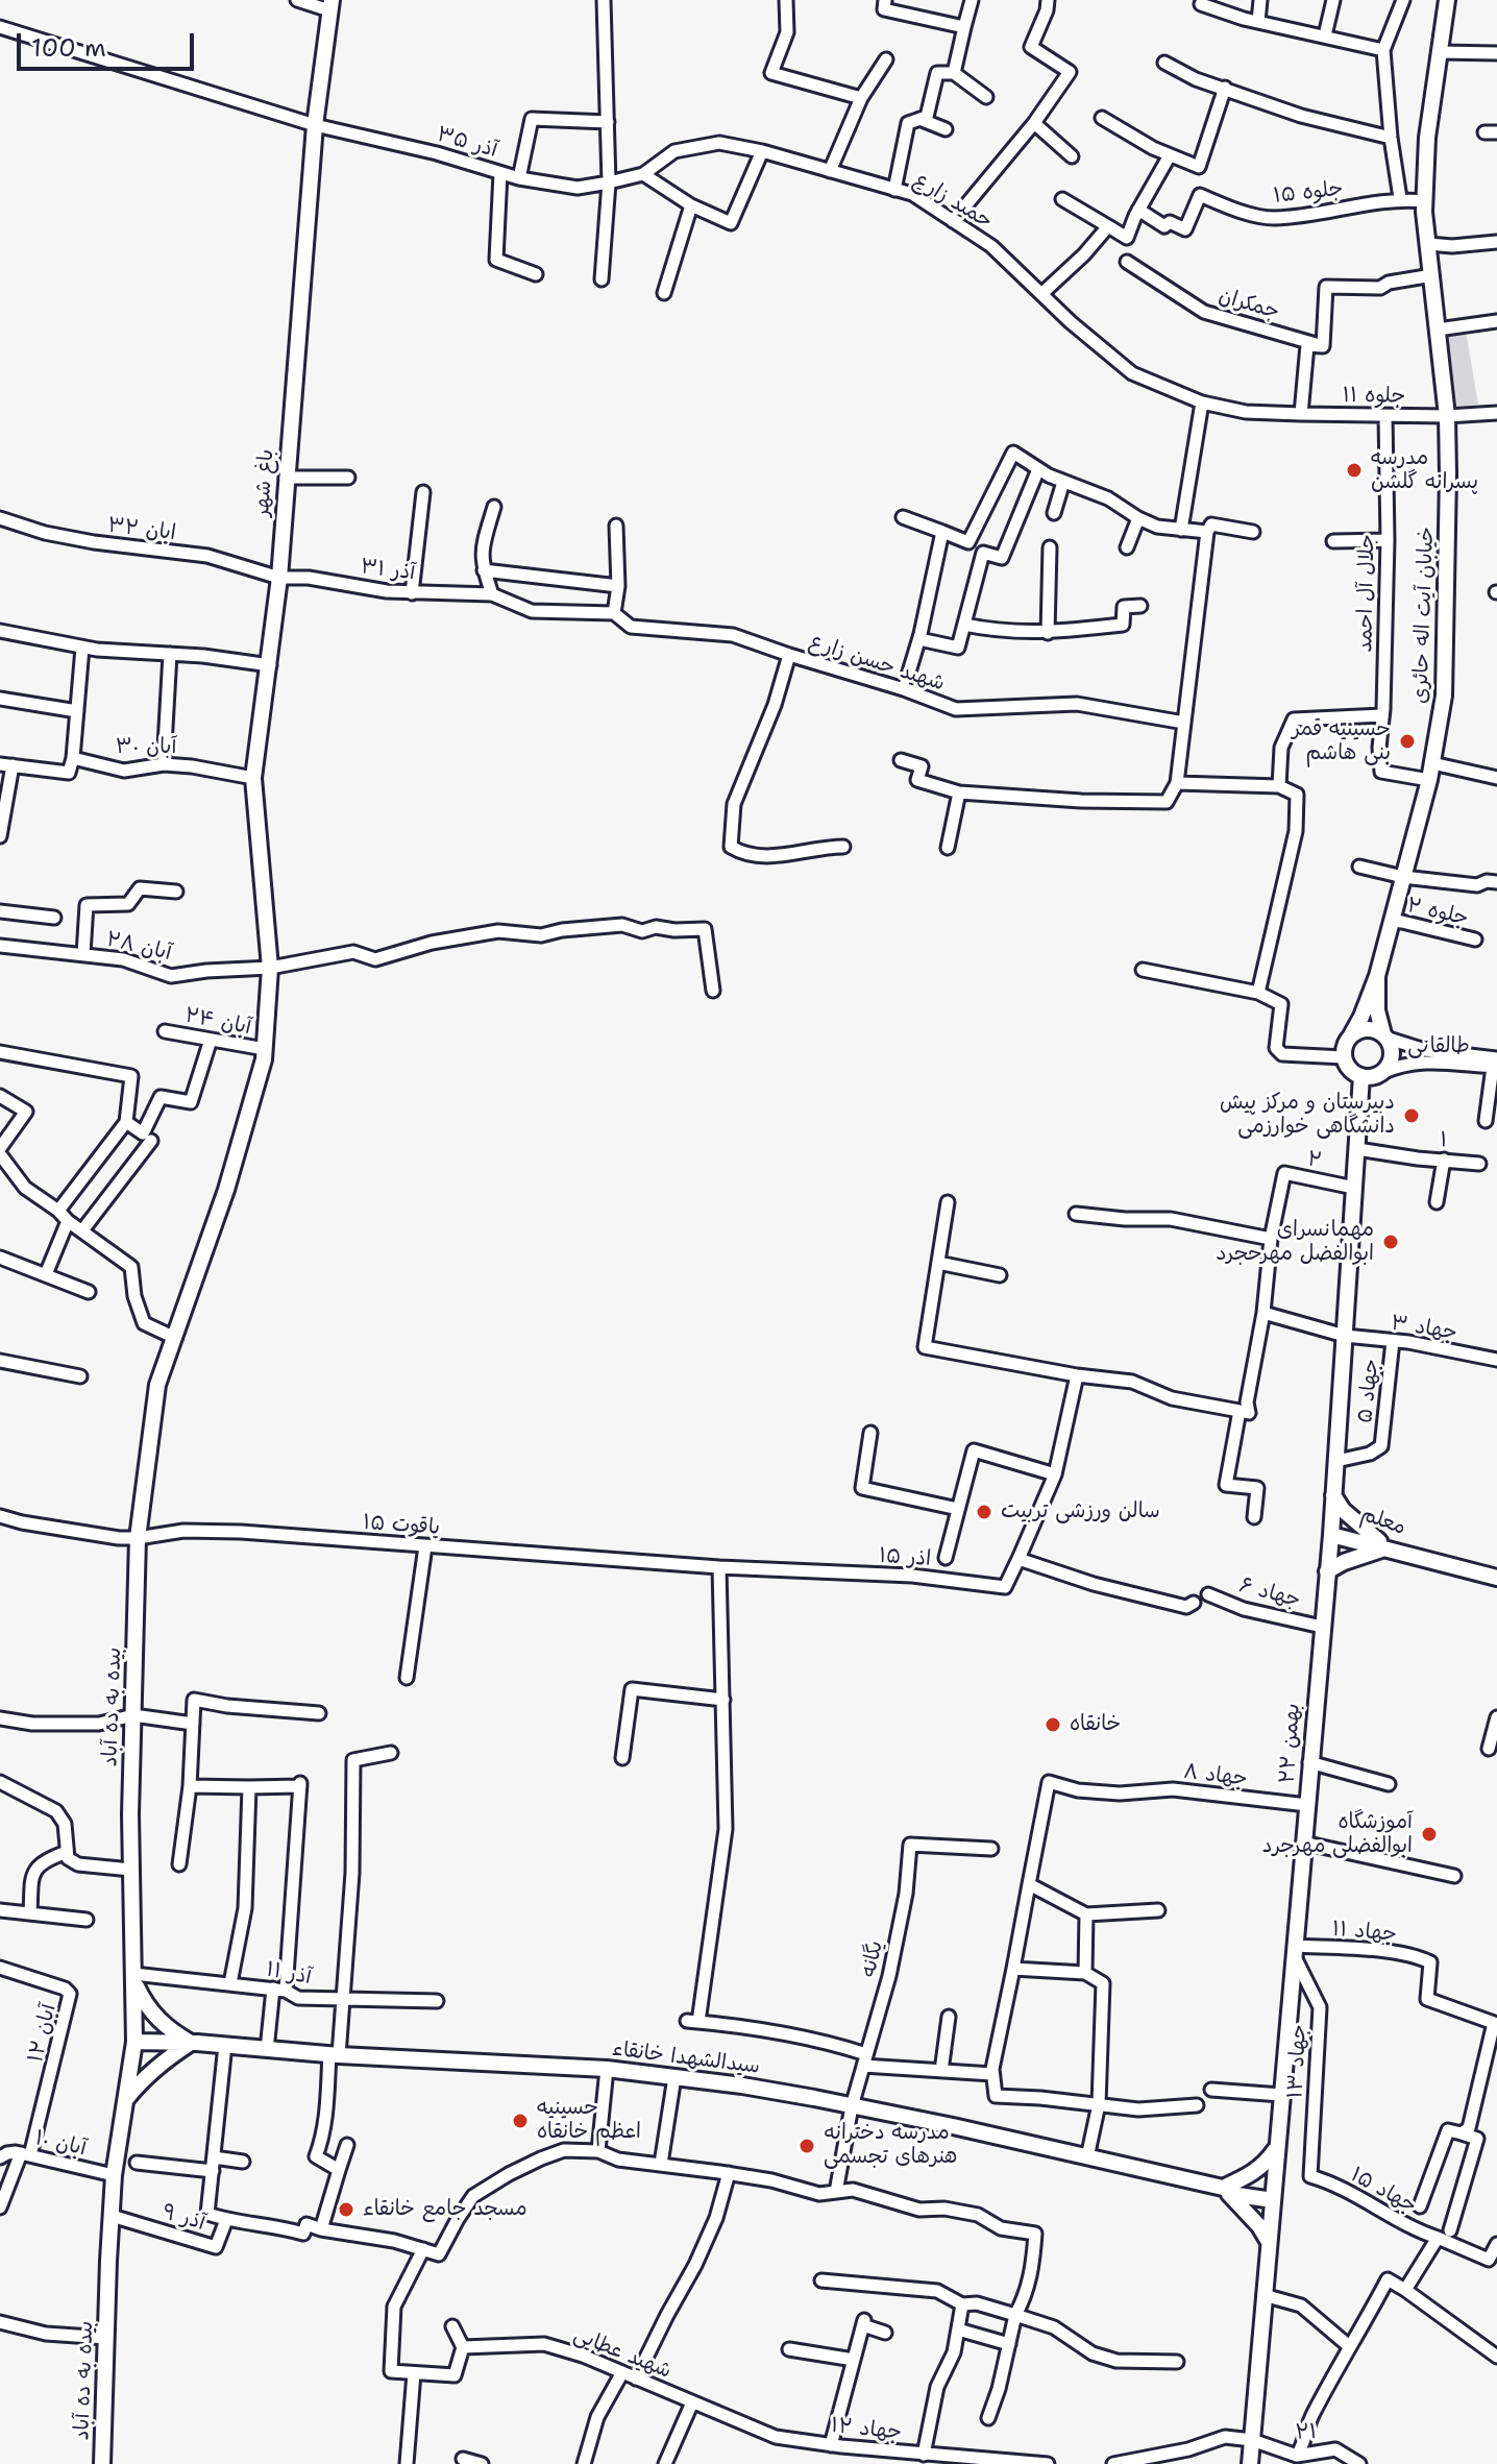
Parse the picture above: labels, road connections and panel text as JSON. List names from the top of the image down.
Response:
{
  "streets": {
    "main road": [
      "باغ شهر",
      "خیابان آیت اله حائری",
      "معلم",
      "بیده به ده آباد",
      "۲۲ بهمن",
      "سیدالشهدا خانقاء"
    ],
    "street": [
      "آذر ۳۵",
      "جلوه ۱۵",
      "حمید زارع",
      "جمکران",
      "جلوه ۱۱",
      "ابان ۳۲",
      "آذر ۳۱",
      "جلال آل احمد",
      "شهید حسن زارع",
      "آبان ۳۰",
      "جلوه ۲",
      "آبان ۲۸",
      "آبان ۲۴",
      "طالقانی",
      "۱",
      "۲",
      "جهاد ۳",
      "جهاد ۵",
      "یاقوت ۱۵",
      "اذر ۱۵",
      "جهاد ۶",
      "جهاد ۸",
      "جهاد ۱۱",
      "یگانه",
      "آذر ۱۱",
      "آبان ۱۲",
      "جهاد ۱۳",
      "آبان ۱۰",
      "جهاد ۱۵",
      "آذر ۹",
      "شهید عطایی",
      "جهاد ۱۲",
      "۲۱"
    ]
  },
  "crossings": [
    ["آذر ۳۵", "حمید زارع"],
    ["آذر ۳۵", "باغ شهر"],
    ["جلوه ۱۵", "خیابان آیت اله حائری"],
    ["حمید زارع", "جلوه ۱۱"],
    ["جلوه ۱۱", "جلال آل احمد"],
    ["جلوه ۱۱", "خیابان آیت اله حائری"],
    ["باغ شهر", "ابان ۳۲"],
    ["باغ شهر", "آذر ۳۱"],
    ["باغ شهر", "آبان ۳۰"],
    ["باغ شهر", "آبان ۲۸"],
    ["باغ شهر", "بیده به ده آباد"],
    ["ابان ۳۲", "آذر ۳۱"],
    ["جلال آل احمد", "خیابان آیت اله حائری"],
    ["خیابان آیت اله حائری", "جلوه ۲"],
    ["آبان ۲۸", "بیده به ده آباد"],
    ["آبان ۲۴", "بیده به ده آباد"],
    ["طالقانی", "۲۲ بهمن"],
    ["۱", "۲۲ بهمن"],
    ["۲", "۲۲ بهمن"],
    ["جهاد ۳", "جهاد ۵"],
    ["جهاد ۳", "۲۲ بهمن"],
    ["جهاد ۵", "۲۲ بهمن"],
    ["معلم", "۲۲ بهمن"],
    ["یاقوت ۱۵", "اذر ۱۵"],
    ["یاقوت ۱۵", "بیده به ده آباد"],
    ["جهاد ۶", "۲۲ بهمن"],
    ["بیده به ده آباد", "آذر ۱۱"],
    ["بیده به ده آباد", "سیدالشهدا خانقاء"],
    ["بیده به ده آباد", "آبان ۱۰"],
    ["بیده به ده آباد", "آذر ۹"],
    ["۲۲ بهمن", "جهاد ۸"],
    ["۲۲ بهمن", "جهاد ۱۱"],
    ["۲۲ بهمن", "سیدالشهدا خانقاء"],
    ["۲۲ بهمن", "جهاد ۱۳"],
    ["۲۲ بهمن", "۲۱"],
    ["جهاد ۱۱", "جهاد ۱۳"],
    ["یگانه", "سیدالشهدا خانقاء"],
    ["آبان ۱۲", "آبان ۱۰"],
    ["جهاد ۱۳", "جهاد ۱۵"],
    ["شهید عطایی", "جهاد ۱۲"]
  ],
  "places": [
    "مدرسه پسرانه گلشن",
    "حسینیه قمر بنی هاشم",
    "دبیرستان و مرکز پیش دانشگاهی خوارزمی",
    "مهمانسرای ابوالفضل مهرحجرد",
    "سالن ورزشی تربیت",
    "خانقاه",
    "آموزشگاه ابوالفضلی مهرجرد",
    "حسینیه اعظم خانقاه",
    "مدرسه دخترانه هنرهای تجسمی",
    "مسجد جامع خانقاء"
  ],
  "scale_bar": "100 m"
}
